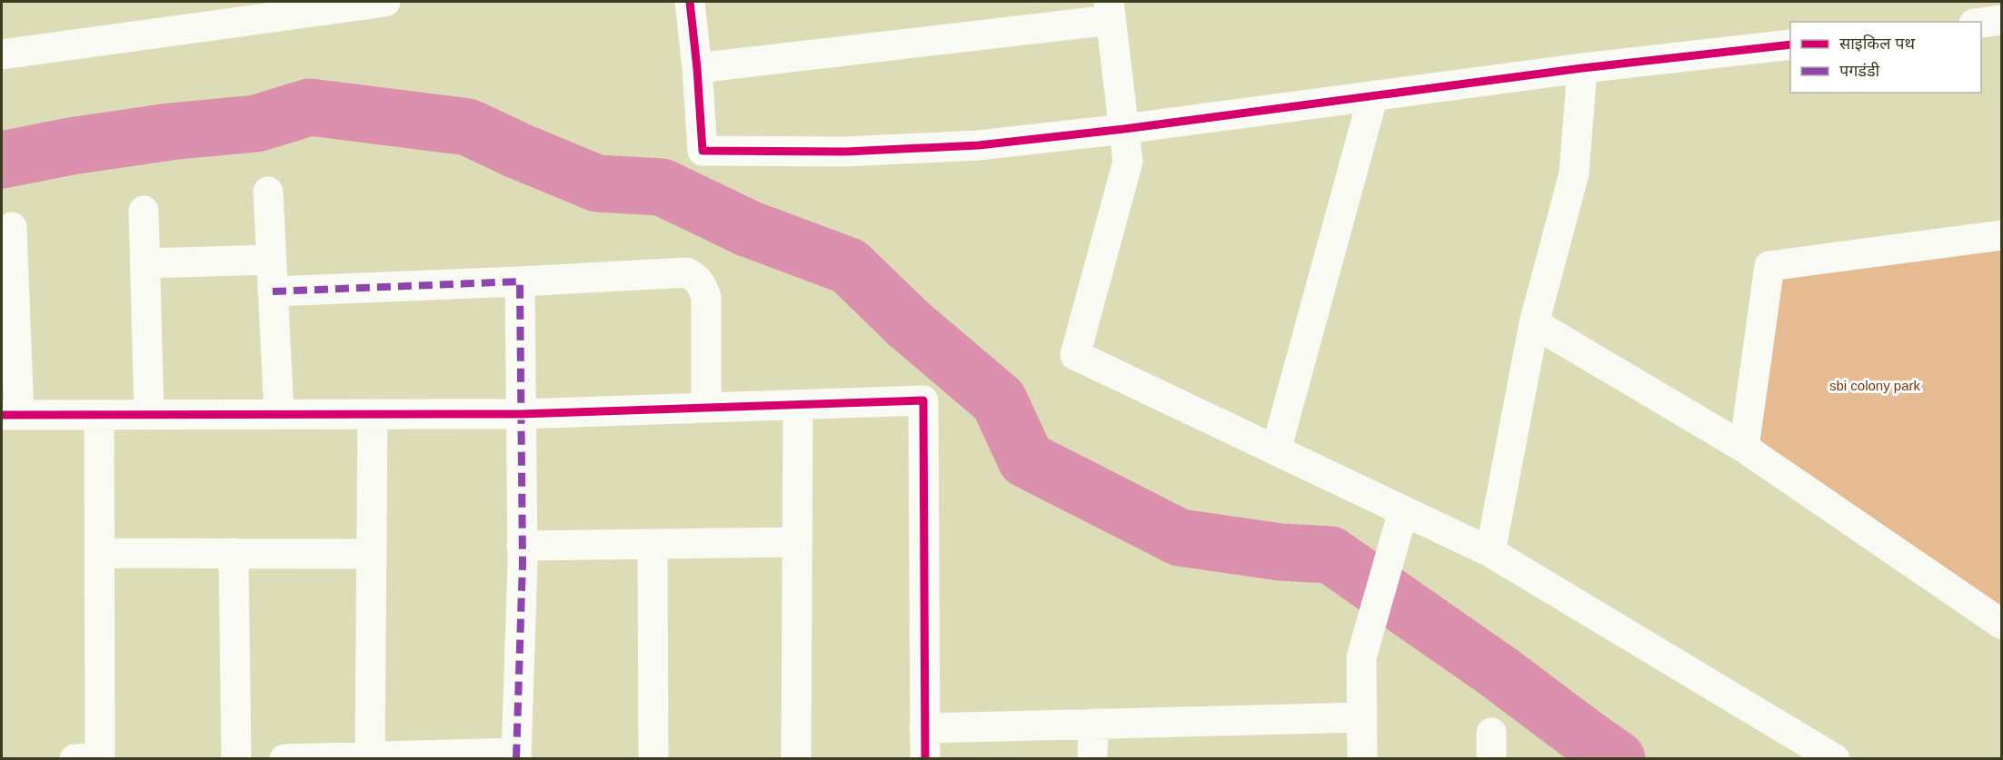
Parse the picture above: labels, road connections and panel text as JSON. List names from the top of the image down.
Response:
{
  "parks": ["sbi colony park"],
  "legend": ["साइकिल पथ", "पगडंडी"]
}
